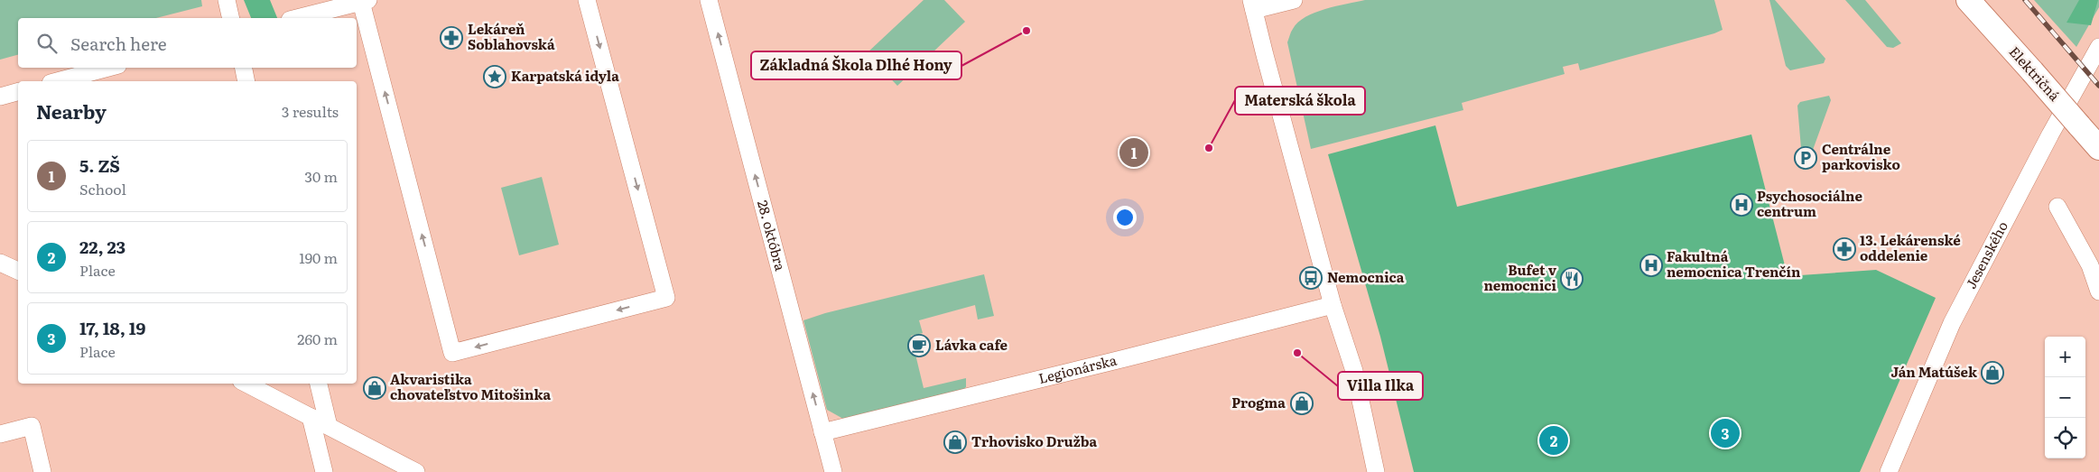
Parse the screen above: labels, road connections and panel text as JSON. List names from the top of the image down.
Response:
{
  "streets": {
    "main road": ["Električná"],
    "street": ["28. októbra", "Jesenského", "Legionárska"]
  },
  "crossings": [
    ["28. októbra", "Legionárska"]
  ],
  "one_way": ["28. októbra"],
  "places": {
    "other": ["Základná Škola Dlhé Hony", "Materská škola", "Villa Ilka"],
    "pharmacy": ["Lekáreň Soblahovská", "13. Lekárenské oddelenie"],
    "place": ["Karpatská idyla"],
    "parking": ["Centrálne parkovisko"],
    "hospital": ["Psychosociálne centrum", "Fakultná nemocnica Trenčín"],
    "bus stop": ["Nemocnica"],
    "restaurant": ["Bufet v nemocnici"],
    "cafe": ["Lávka cafe"],
    "shop": [
      "Ján Matúšek",
      "Akvaristika chovateľstvo Mitošinka",
      "Progma",
      "Trhovisko Družba"
    ]
  },
  "page": {
    "search": "Search here",
    "heading": ["Nearby", "3 results"],
    "pins": ["1", "3", "2"],
    "list": [
      {
        "mark": "1",
        "name": "5. ZŠ",
        "note": "School",
        "value": "30 m"
      },
      {
        "mark": "2",
        "name": "22, 23",
        "note": "Place",
        "value": "190 m"
      },
      {
        "mark": "3",
        "name": "17, 18, 19",
        "note": "Place",
        "value": "260 m"
      }
    ],
    "map_buttons": ["+", "−"]
  }
}
